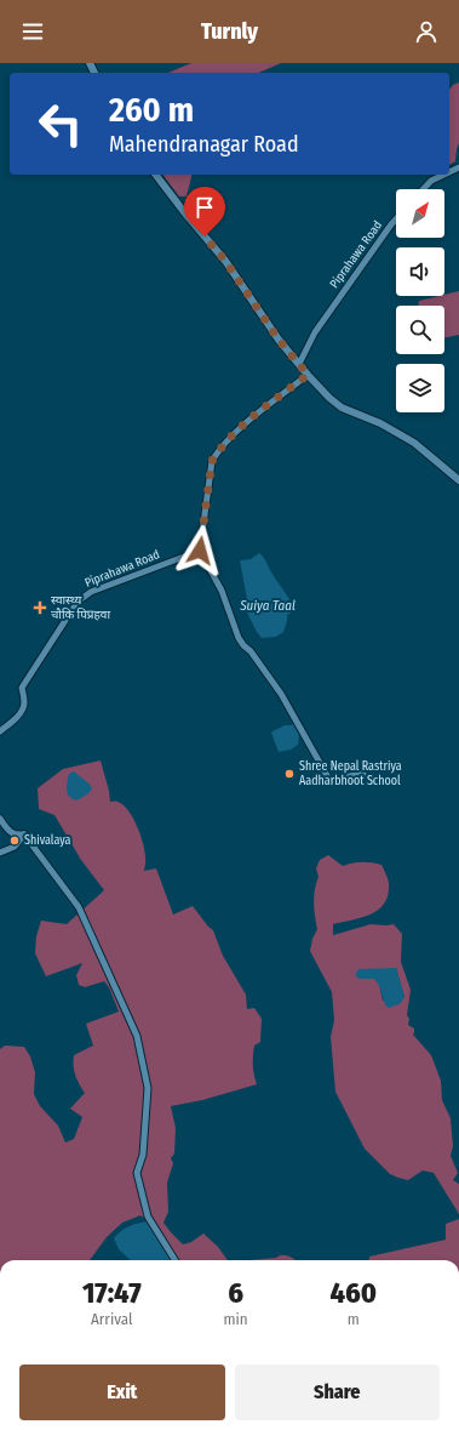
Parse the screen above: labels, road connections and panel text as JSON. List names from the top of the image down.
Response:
{
  "streets": {
    "street": ["Piprahawa Road"]
  },
  "water": ["Suiya Taal"],
  "places": {
    "health": ["स्वास्थ्य चाैकि पिप्रहवा"],
    "other": ["Shree Nepal Rastriya Aadharbhoot School", "Shivalaya"]
  },
  "north": "top right",
  "page": {
    "header": "Turnly",
    "turn": ["260 m", "Mahendranagar Road"],
    "eta": [
      "17:47",
      "Arrival",
      "6",
      "min",
      "460",
      "m"
    ],
    "buttons": ["Exit", "Share"]
  }
}
